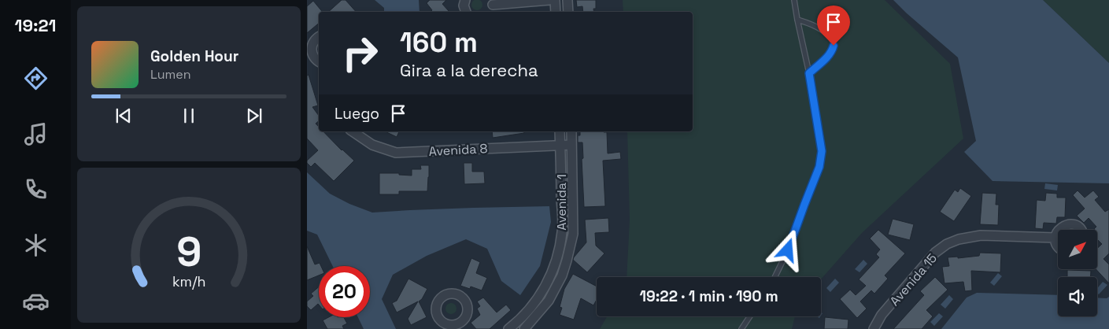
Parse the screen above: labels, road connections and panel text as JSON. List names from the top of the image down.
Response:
{
  "streets": {
    "street": ["Avenida 8", "Avenida 1", "Avenida 15"]
  },
  "crossings": [
    ["Avenida 8", "Avenida 1"]
  ],
  "north": "top right",
  "page": {
    "tabs": "19:21",
    "turn": ["160 m", "Gira a la derecha"],
    "song": ["Golden Hour", "Lumen"],
    "then": "Luego",
    "limit": "20",
    "trip": "19:22 · 1 min · 190 m",
    "gauge": ["9", "km/h"]
  }
}
